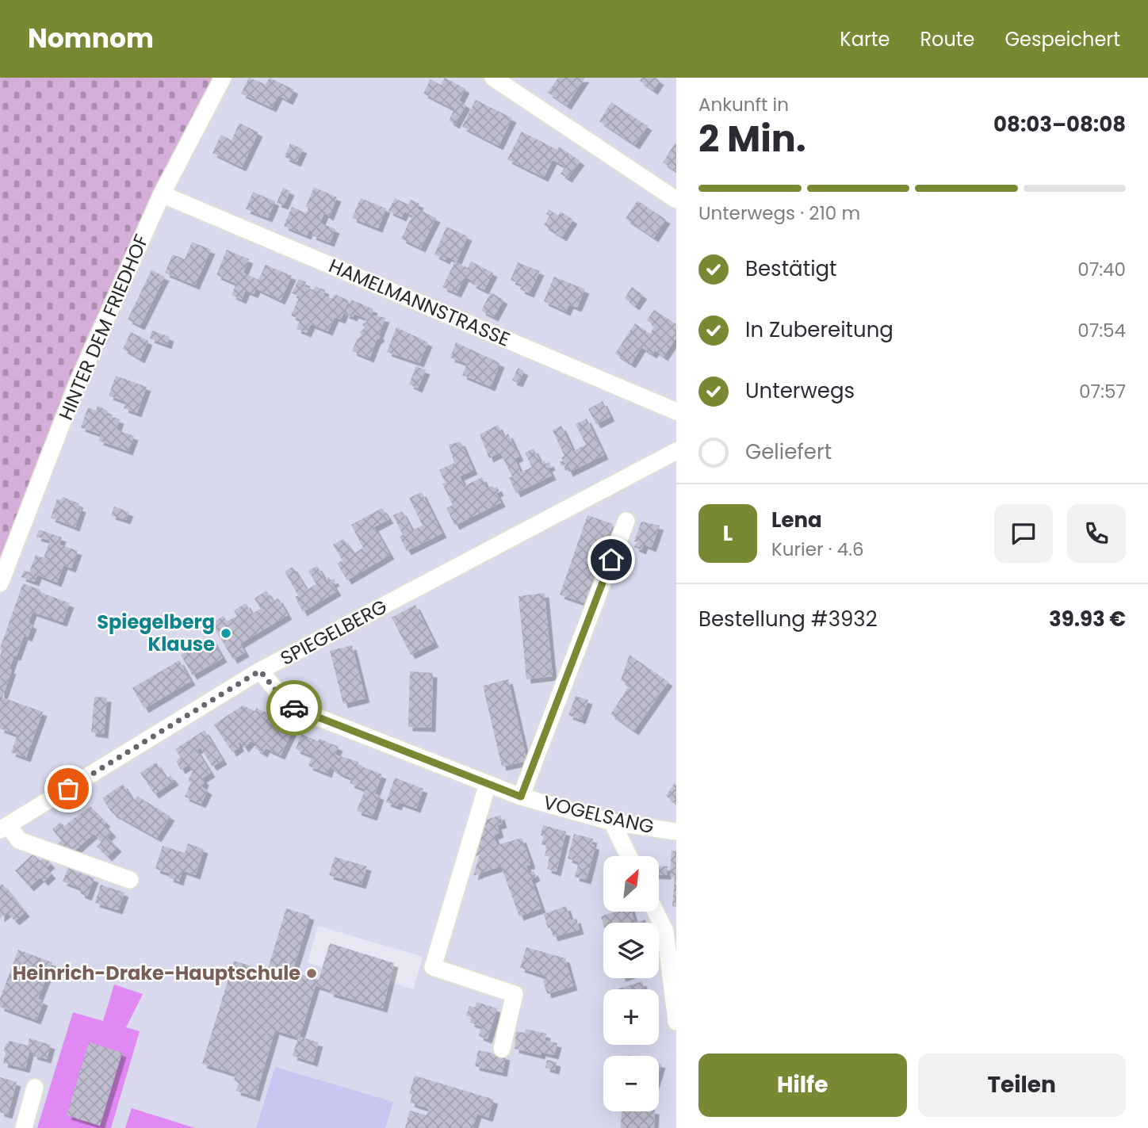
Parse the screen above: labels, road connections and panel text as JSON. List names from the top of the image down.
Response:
{
  "streets": {
    "street": [
      "HAMELMANNSTRASSE",
      "HINTER DEM FRIEDHOF",
      "SPIEGELBERG",
      "VOGELSANG"
    ]
  },
  "crossings": [
    ["HAMELMANNSTRASSE", "HINTER DEM FRIEDHOF"],
    ["SPIEGELBERG", "VOGELSANG"]
  ],
  "places": ["Spiegelberg Klause", "Heinrich-Drake-Hauptschule"],
  "north": "top right",
  "page": {
    "header": "Nomnom",
    "nav": ["Karte", "Route", "Gespeichert"],
    "heading": ["2 Min.", "Ankunft in", "08:03–08:08"],
    "panel": [
      "Lena",
      "Kurier · 4.6",
      "Bestellung #3932",
      "39.93 €"
    ],
    "bar": "Unterwegs · 210 m",
    "list": [
      ["Bestätigt", "07:40"],
      ["In Zubereitung", "07:54"],
      ["Unterwegs", "07:57"],
      "Geliefert"
    ],
    "round": "L",
    "map_buttons": ["+", "−"],
    "buttons": ["Hilfe", "Teilen"]
  }
}
